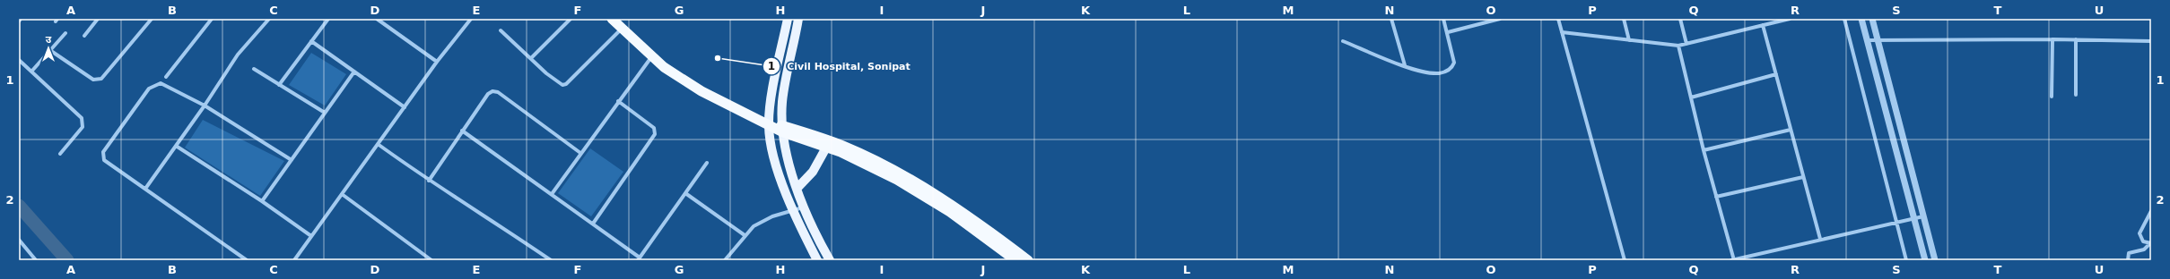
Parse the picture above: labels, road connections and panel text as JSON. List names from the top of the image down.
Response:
{
  "places": ["Civil Hospital, Sonipat"],
  "north": "top",
  "grid": {
    "columns": [
      "A",
      "B",
      "C",
      "D",
      "E",
      "F",
      "G",
      "H",
      "I",
      "J",
      "K",
      "L",
      "M",
      "N",
      "O",
      "P",
      "Q",
      "R",
      "S",
      "T",
      "U"
    ],
    "rows": ["1", "2"]
  }
}
